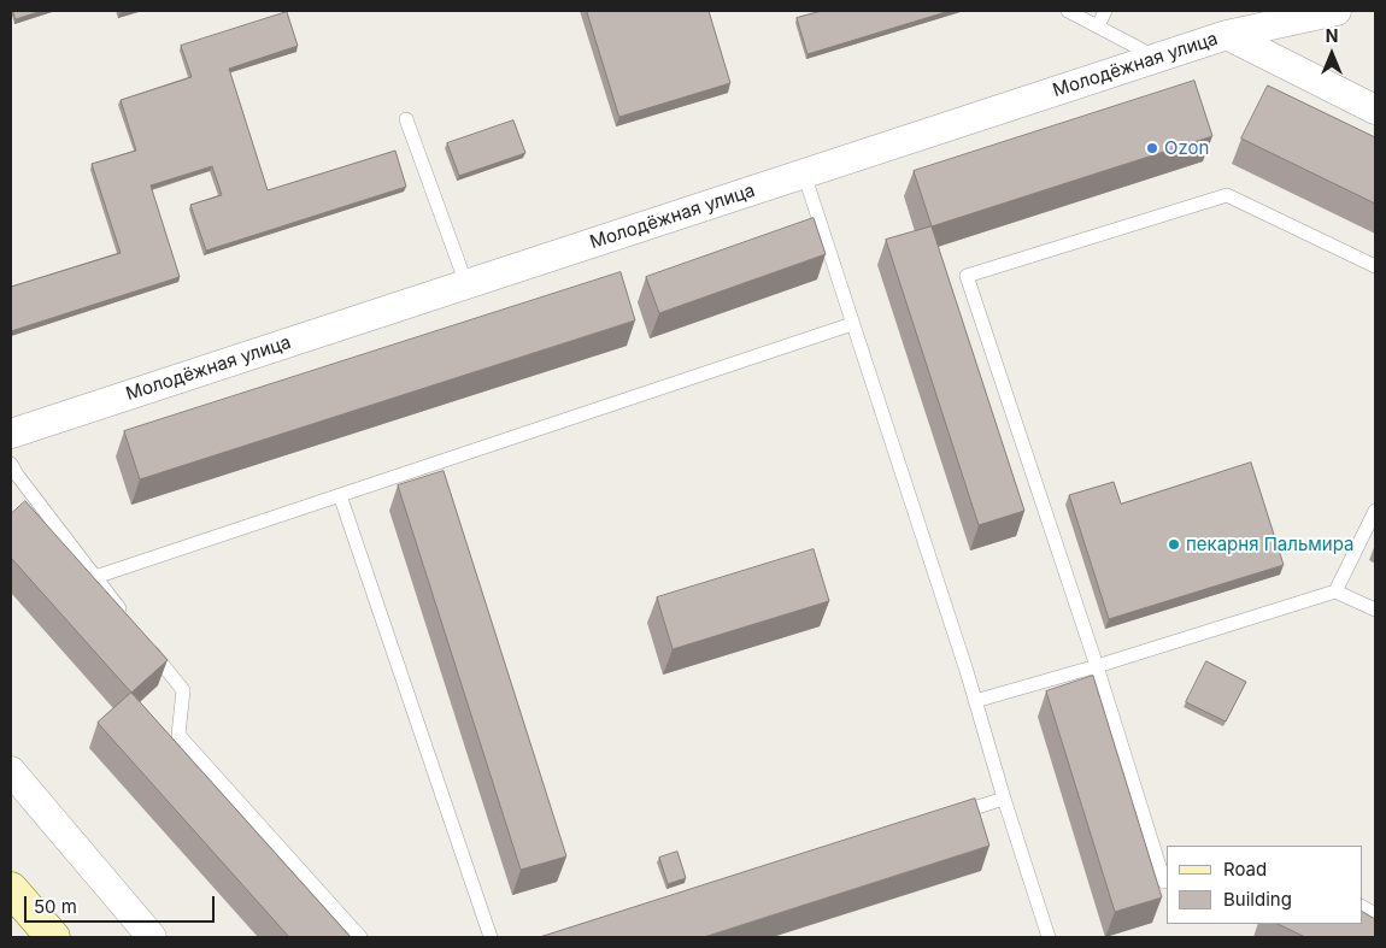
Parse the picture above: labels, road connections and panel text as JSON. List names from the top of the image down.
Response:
{
  "streets": {
    "street": ["Молодёжная улица"]
  },
  "places": ["Ozon", "пекарня Пальмира"],
  "legend": ["Road", "Building"],
  "scale_bar": "50 m",
  "north": "top"
}
